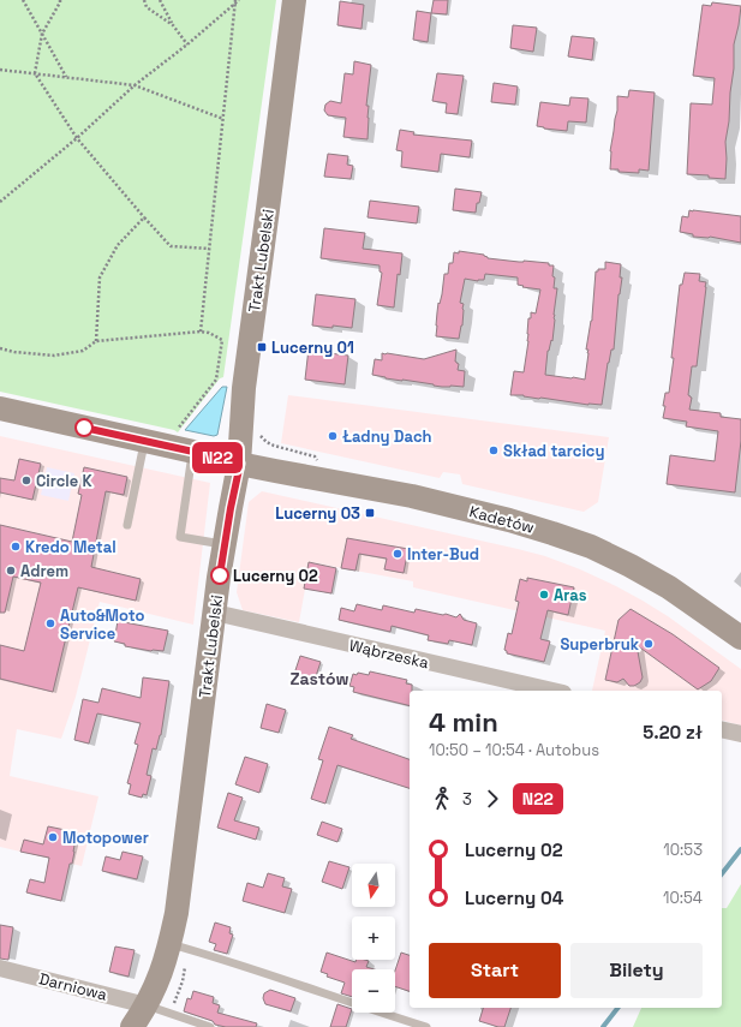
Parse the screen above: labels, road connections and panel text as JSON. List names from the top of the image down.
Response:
{
  "streets": {
    "street": [
      "Trakt Lubelski",
      "Kadetów",
      "Wąbrzeska",
      "Darniowa"
    ]
  },
  "crossings": [
    ["Trakt Lubelski", "Kadetów"],
    ["Trakt Lubelski", "Wąbrzeska"],
    ["Trakt Lubelski", "Darniowa"]
  ],
  "districts": ["Zastów"],
  "places": {
    "transit": ["Lucerny 01", "Lucerny 03"],
    "other": [
      "Ładny Dach",
      "Skład tarcicy",
      "Circle K",
      "Kredo Metal",
      "Inter-Bud",
      "Adrem",
      "Lucerny 02",
      "Aras",
      "Auto&Moto Service",
      "Superbruk",
      "Motopower"
    ]
  },
  "lines": ["bus line N22"],
  "north": "bottom",
  "page": {
    "on_map": "N22",
    "heading": ["4 min", "10:50 – 10:54 · Autobus", "5.20 zł"],
    "legs": ["3", "N22"],
    "list": [
      {
        "name": "Lucerny 02",
        "value": "10:53"
      },
      {
        "name": "Lucerny 04",
        "value": "10:54"
      }
    ],
    "map_buttons": ["+", "−"],
    "buttons": ["Start", "Bilety"]
  }
}
